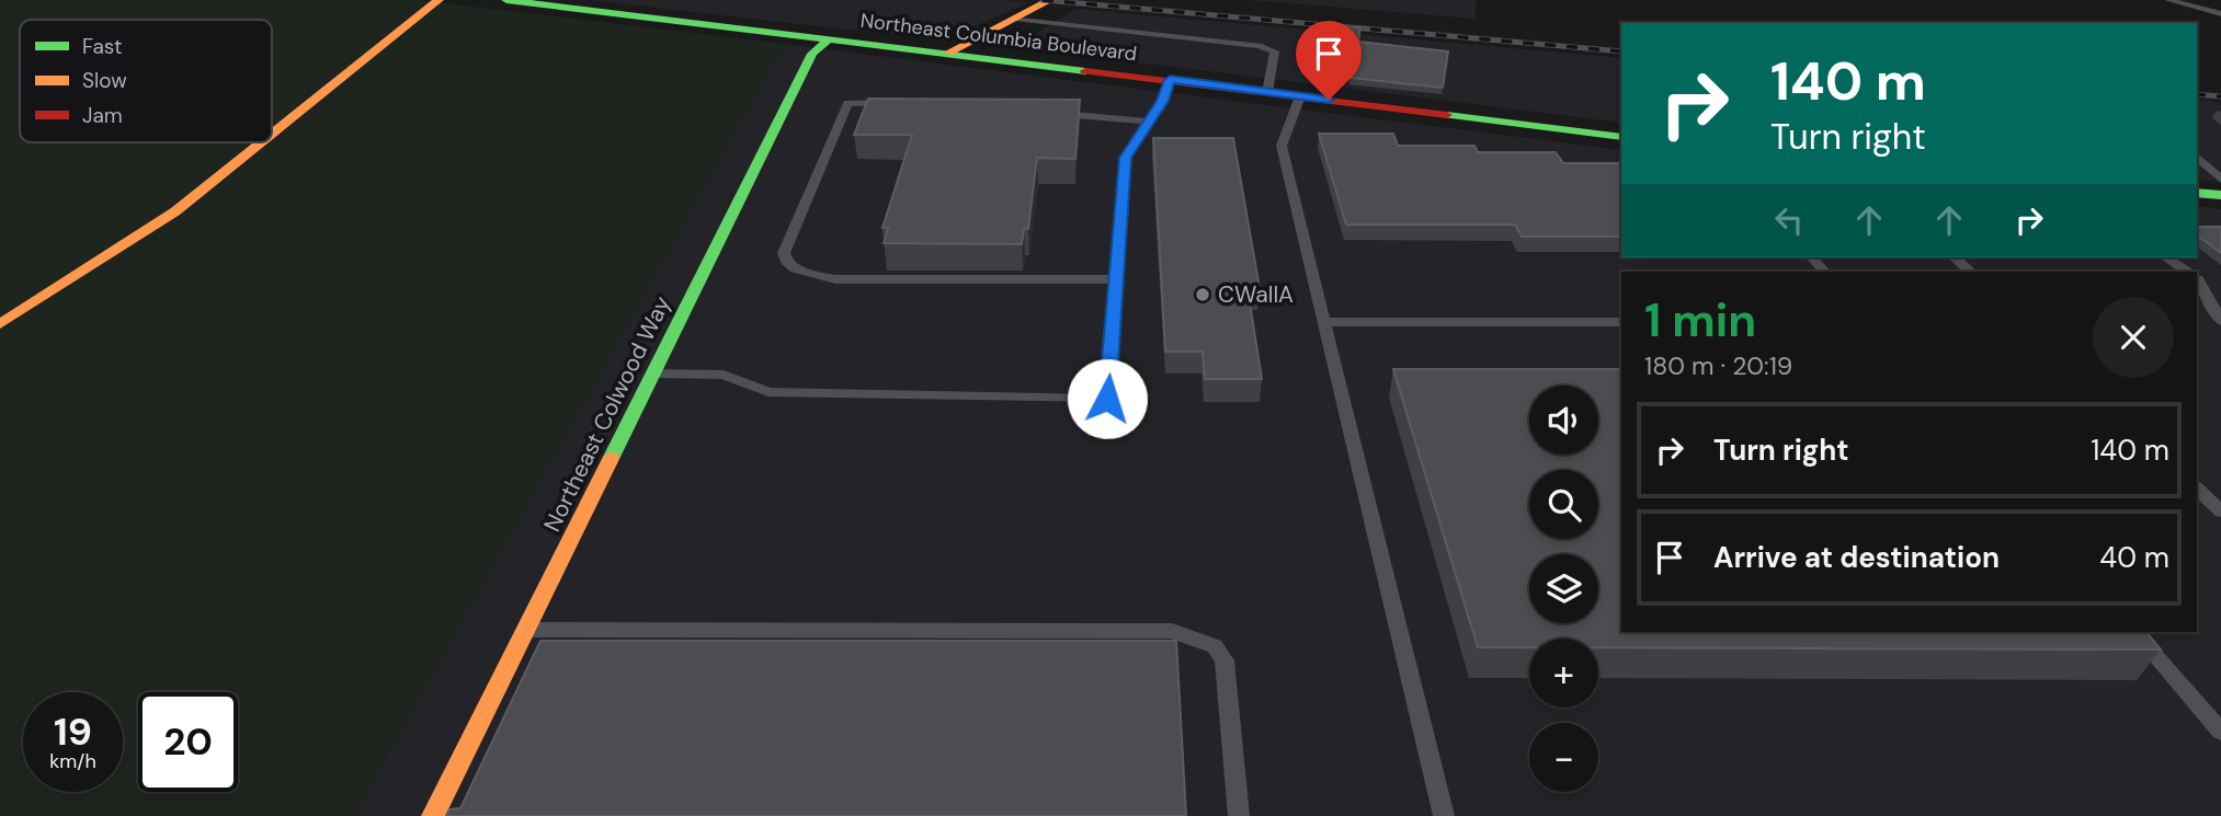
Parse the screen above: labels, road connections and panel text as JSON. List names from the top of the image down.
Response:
{
  "streets": {
    "main road": ["Northeast Columbia Boulevard", "Northeast Colwood Way"]
  },
  "crossings": [
    ["Northeast Columbia Boulevard", "Northeast Colwood Way"]
  ],
  "places": ["CWallA"],
  "legend": ["Fast", "Slow", "Jam"],
  "page": {
    "turn": ["140 m", "Turn right"],
    "heading": ["1 min", "180 m · 20:19"],
    "map_buttons": ["+", "−"],
    "list": [
      {
        "name": "Turn right",
        "value": "140 m"
      },
      {
        "name": "Arrive at destination",
        "value": "40 m"
      }
    ],
    "speed": "19 km/h",
    "limit": "20"
  }
}
